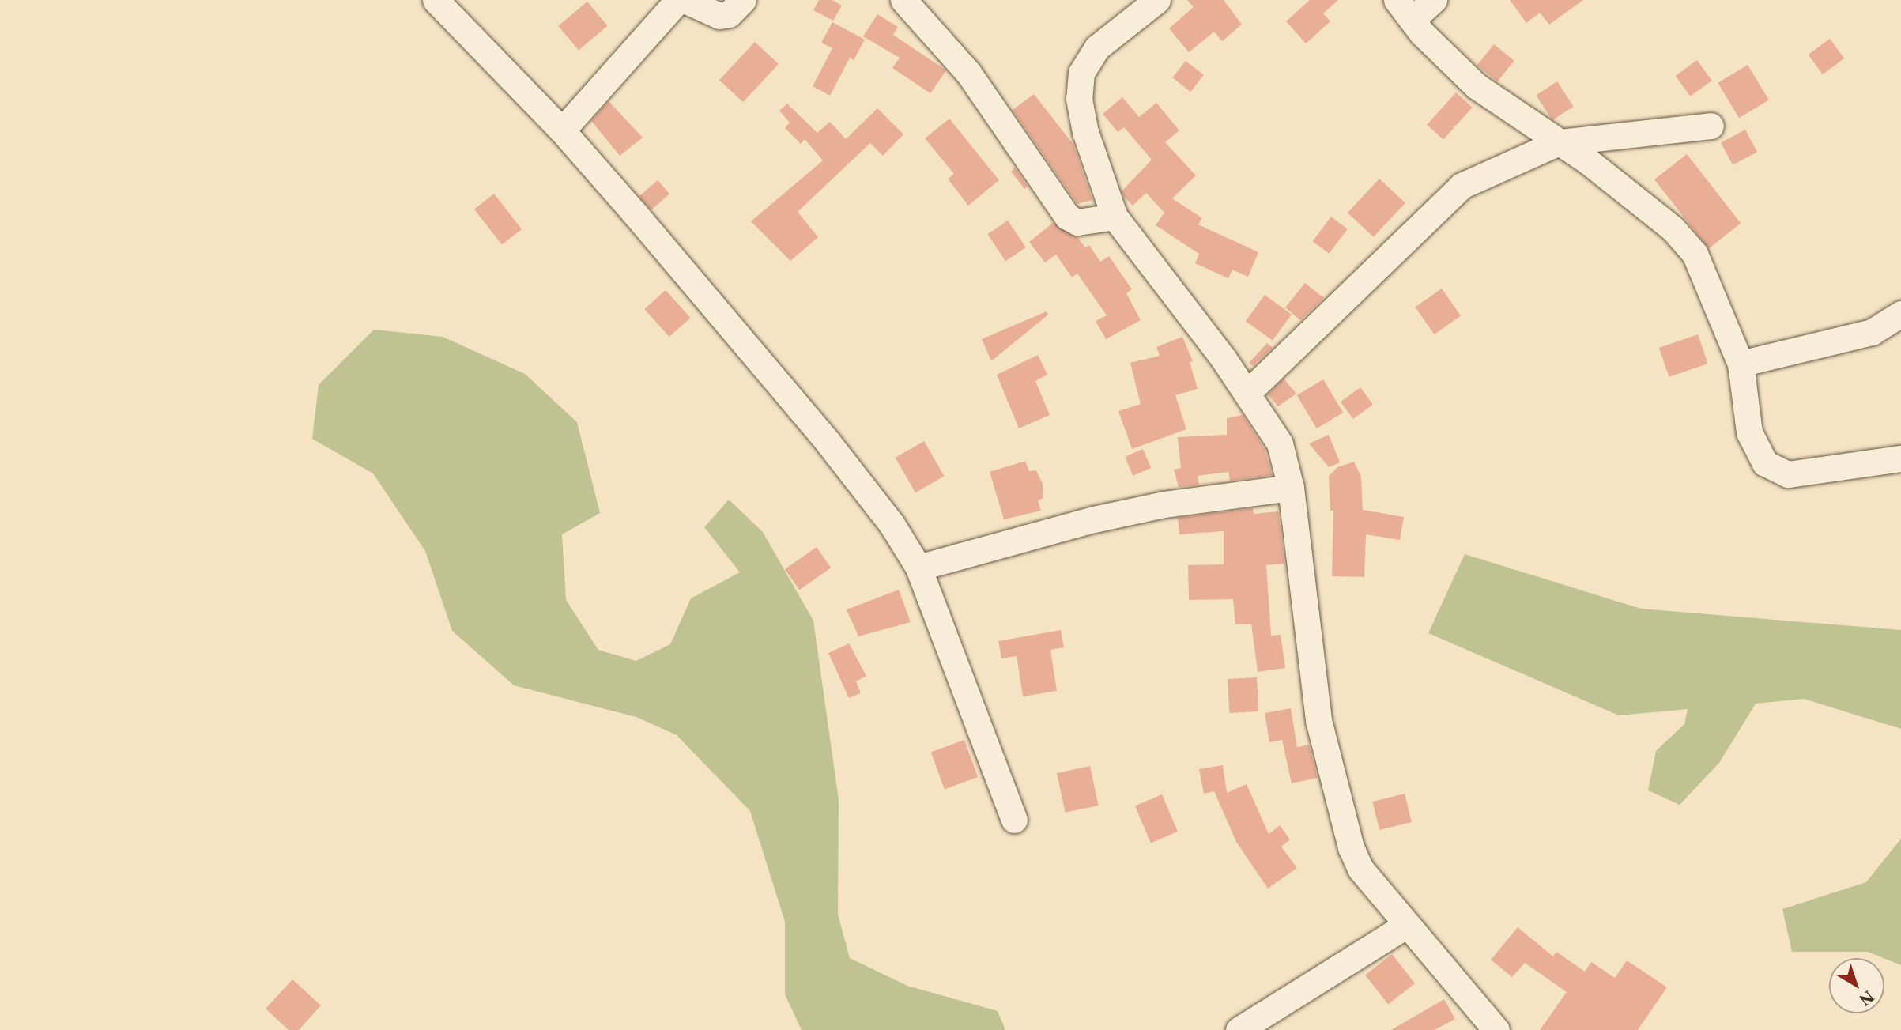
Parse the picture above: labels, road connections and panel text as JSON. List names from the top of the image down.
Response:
{
  "north": "bottom right"
}
